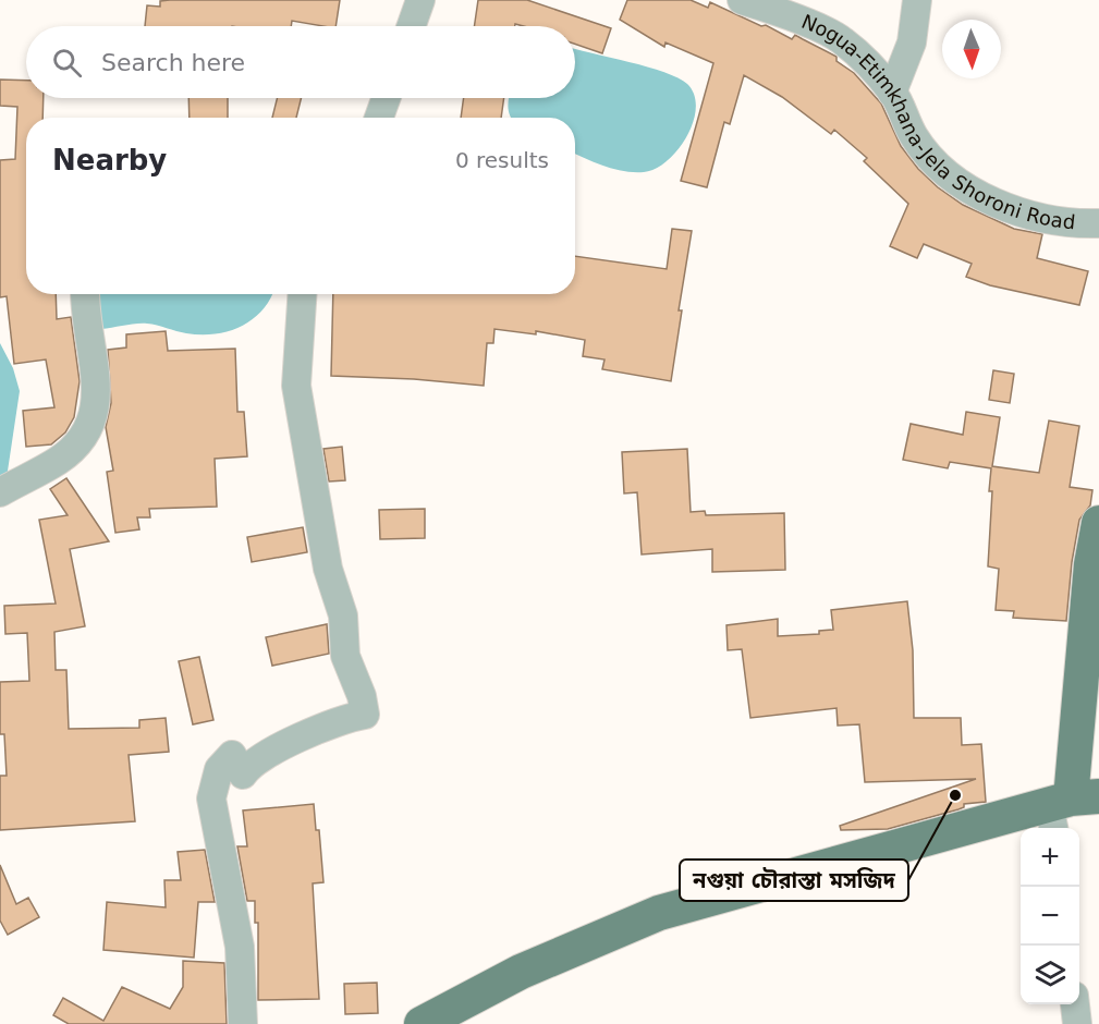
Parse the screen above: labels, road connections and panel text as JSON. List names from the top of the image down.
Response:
{
  "streets": {
    "street": ["Nogua-Etimkhana-Jela Shoroni Road"]
  },
  "places": ["নগুয়া চৌরাস্তা মসজিদ"],
  "north": "bottom",
  "page": {
    "search": "Search here",
    "heading": ["Nearby", "0 results"],
    "map_buttons": ["+", "−"]
  }
}
